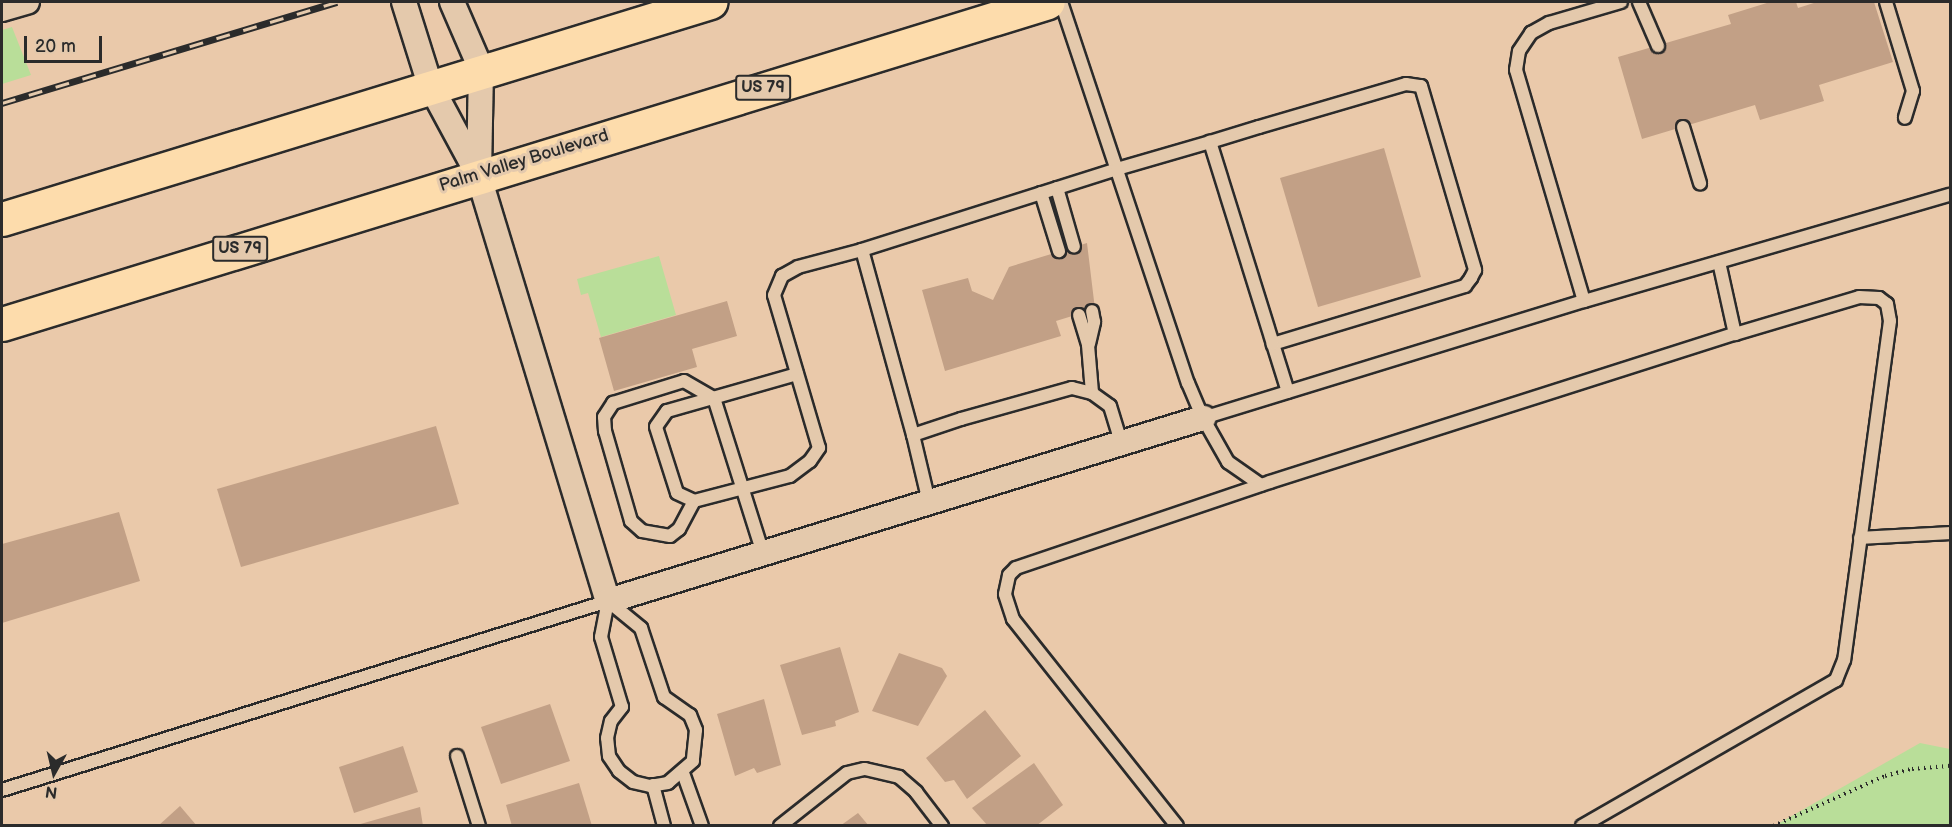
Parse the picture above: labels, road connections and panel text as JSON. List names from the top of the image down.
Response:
{
  "streets": {
    "highway": ["US 79", "Palm Valley Boulevard"]
  },
  "scale_bar": "20 m",
  "north": "bottom"
}
